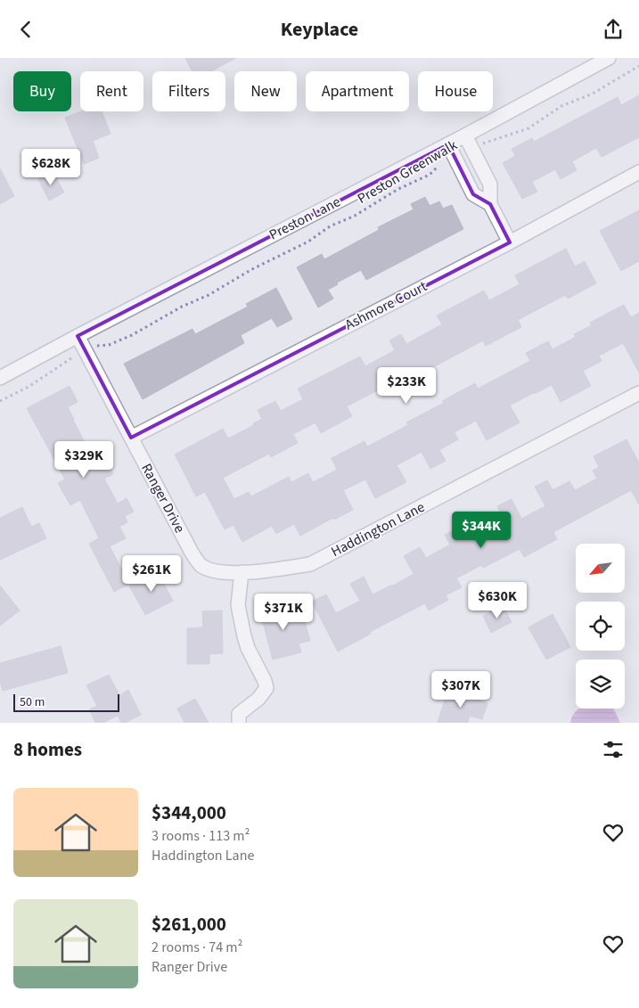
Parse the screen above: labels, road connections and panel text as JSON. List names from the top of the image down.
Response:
{
  "streets": {
    "street": [
      "Preston Lane",
      "Ashmore Court",
      "Ranger Drive",
      "Haddington Lane"
    ],
    "path": ["Preston Greenwalk"]
  },
  "crossings": [
    ["Preston Greenwalk", "Ranger Drive"],
    ["Preston Lane", "Ranger Drive"],
    ["Ashmore Court", "Ranger Drive"],
    ["Ranger Drive", "Haddington Lane"]
  ],
  "scale_bar": "50 m",
  "north": "bottom left",
  "page": {
    "header": "Keyplace",
    "chip": [
      "Buy",
      "Rent",
      "Filters",
      "New",
      "Apartment",
      "House"
    ],
    "price": [
      "$628K",
      "$233K",
      "$329K",
      "$344K",
      "$261K",
      "$630K",
      "$371K",
      "$307K"
    ],
    "scale": "50 m",
    "heading": "8 homes",
    "list": [
      {
        "name": "$344,000",
        "note": "3 rooms · 113 m² · Haddington Lane"
      },
      {
        "name": "$261,000",
        "note": "2 rooms · 74 m² · Ranger Drive"
      }
    ]
  }
}
